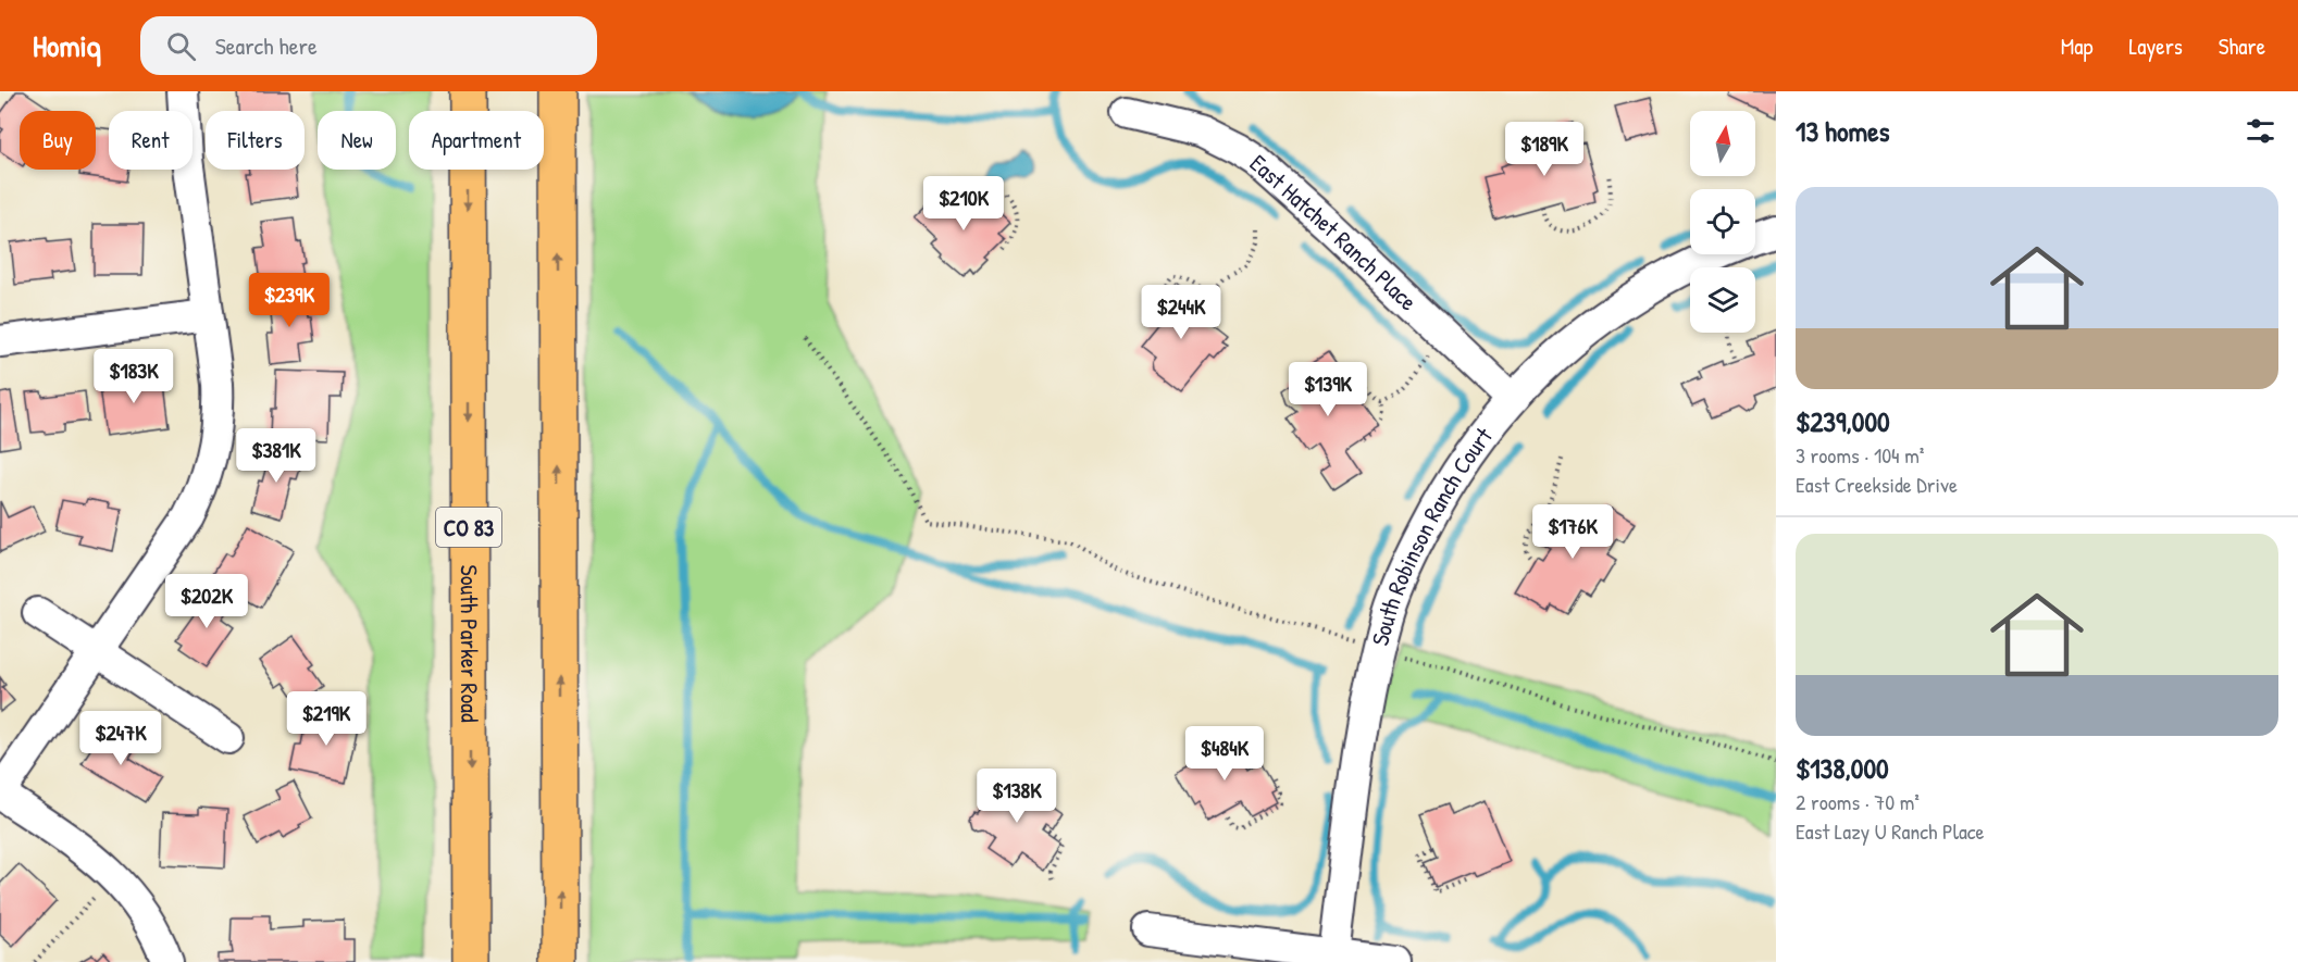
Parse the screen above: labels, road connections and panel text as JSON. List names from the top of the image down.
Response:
{
  "streets": {
    "highway": ["CO 83", "South Parker Road"],
    "street": ["East Hatchet Ranch Place", "South Robinson Ranch Court"]
  },
  "crossings": [
    ["East Hatchet Ranch Place", "South Robinson Ranch Court"]
  ],
  "north": "top",
  "page": {
    "header": "Homiq",
    "search": "Search here",
    "nav": ["Map", "Layers", "Share"],
    "heading": "13 homes",
    "chip": [
      "Buy",
      "Rent",
      "Filters",
      "New",
      "Apartment"
    ],
    "price": [
      "$189K",
      "$210K",
      "$239K",
      "$244K",
      "$183K",
      "$139K",
      "$381K",
      "$176K",
      "$202K",
      "$219K",
      "$247K",
      "$484K",
      "$138K"
    ],
    "list": [
      {
        "name": "$239,000",
        "note": "3 rooms · 104 m² · East Creekside Drive"
      },
      {
        "name": "$138,000",
        "note": "2 rooms · 70 m² · East Lazy U Ranch Place"
      }
    ]
  }
}
